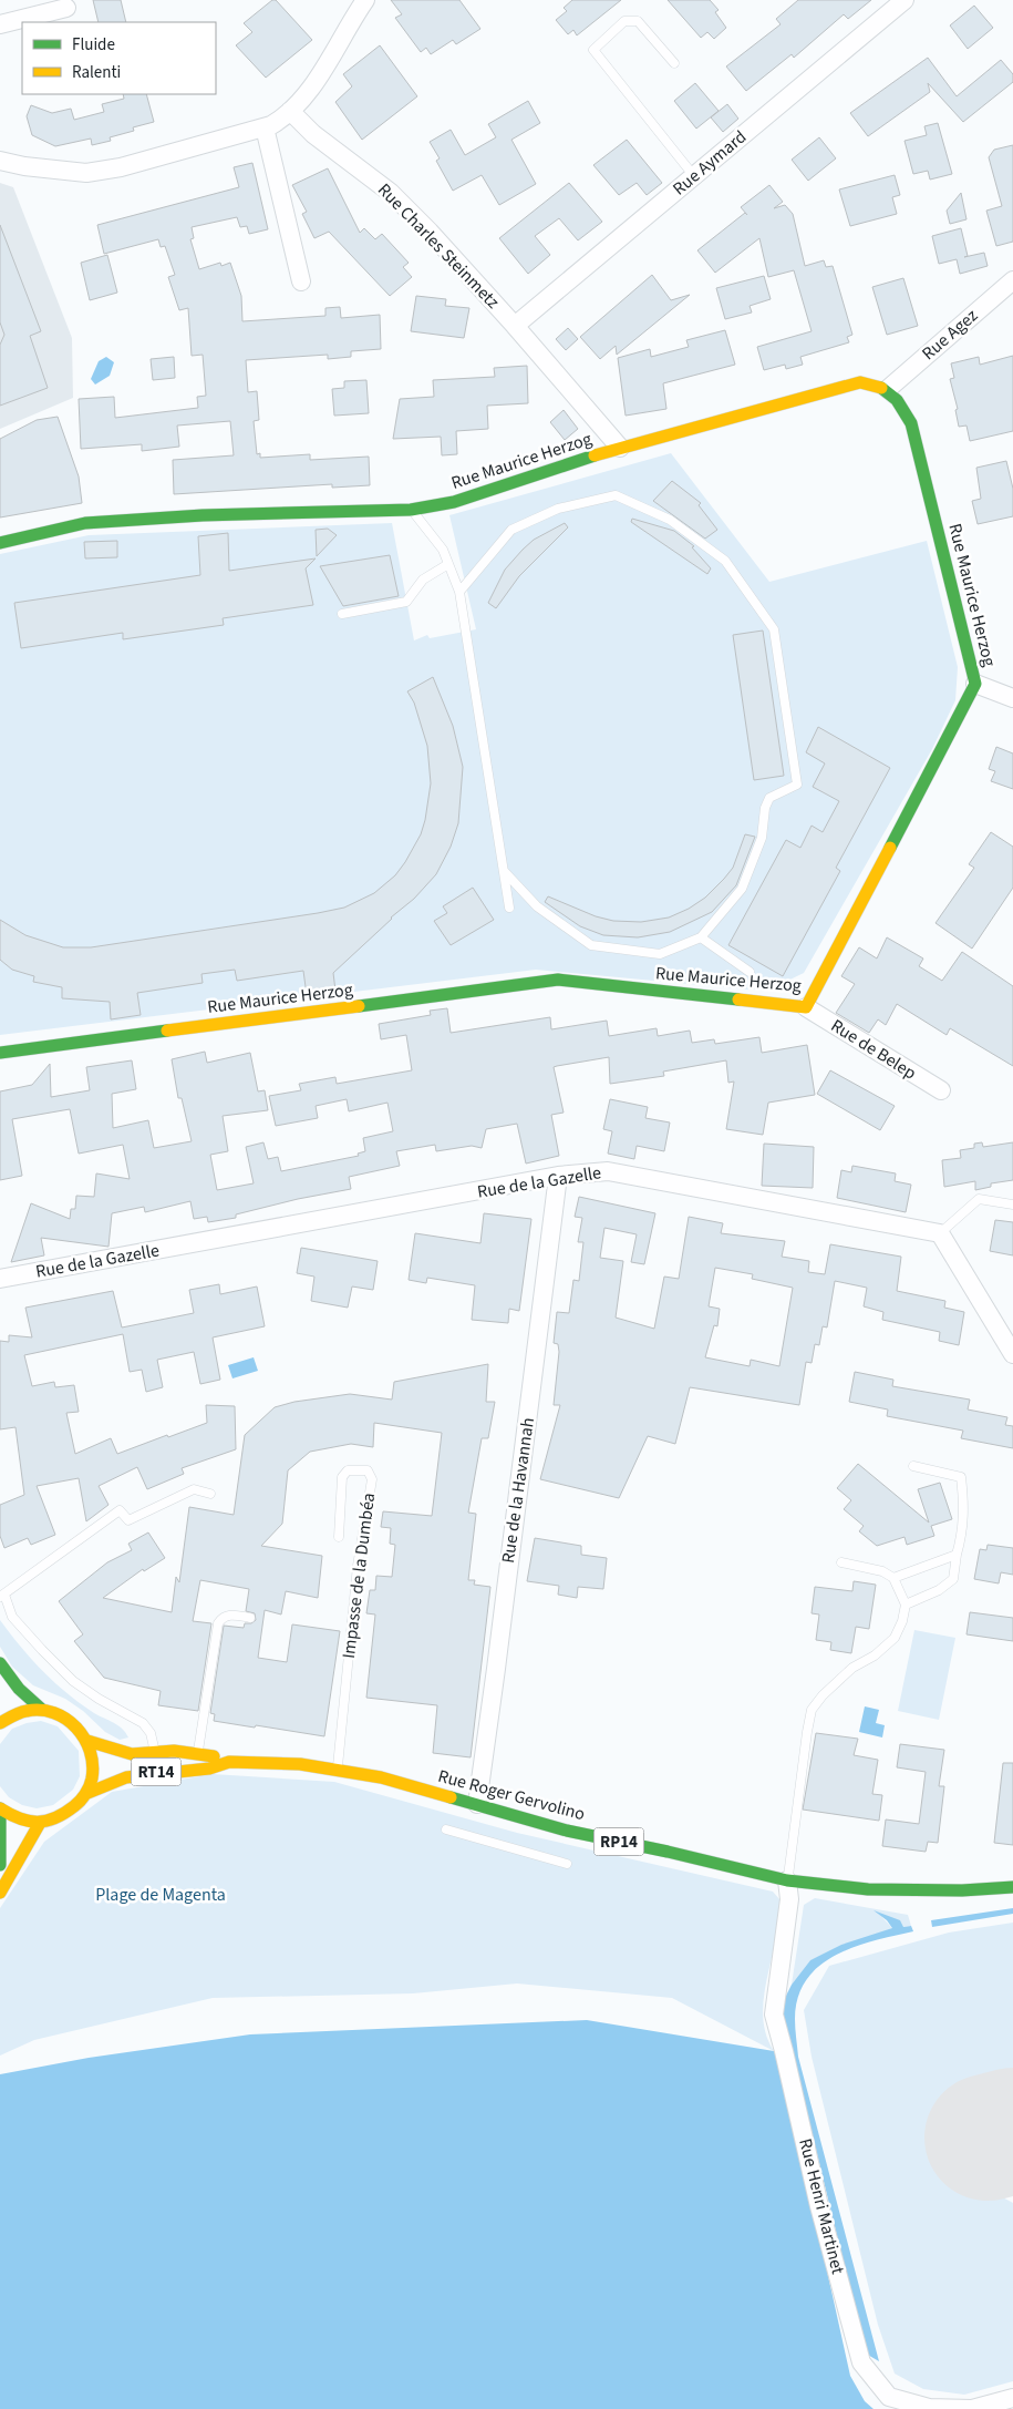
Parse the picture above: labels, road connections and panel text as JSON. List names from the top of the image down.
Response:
{
  "streets": {
    "street": [
      "Rue Aymard",
      "Rue Charles Steinmetz",
      "Rue Agez",
      "Rue Maurice Herzog",
      "Rue de Belep",
      "Rue de la Gazelle",
      "Rue de la Havannah",
      "RT14",
      "Rue Roger Gervolino",
      "RP14",
      "Rue Henri Martinet"
    ],
    "lane": ["Impasse de la Dumbéa"]
  },
  "crossings": [
    ["Rue Aymard", "Rue Charles Steinmetz"],
    ["Rue Charles Steinmetz", "Rue Maurice Herzog"],
    ["Rue Agez", "Rue Maurice Herzog"],
    ["Rue Maurice Herzog", "Rue de Belep"],
    ["Rue de la Gazelle", "Rue de la Havannah"],
    ["Rue de la Havannah", "Rue Roger Gervolino"],
    ["Impasse de la Dumbéa", "Rue Roger Gervolino"],
    ["Rue Roger Gervolino", "Rue Henri Martinet"]
  ],
  "parks": ["Plage de Magenta"],
  "legend": ["Fluide", "Ralenti"]
}
